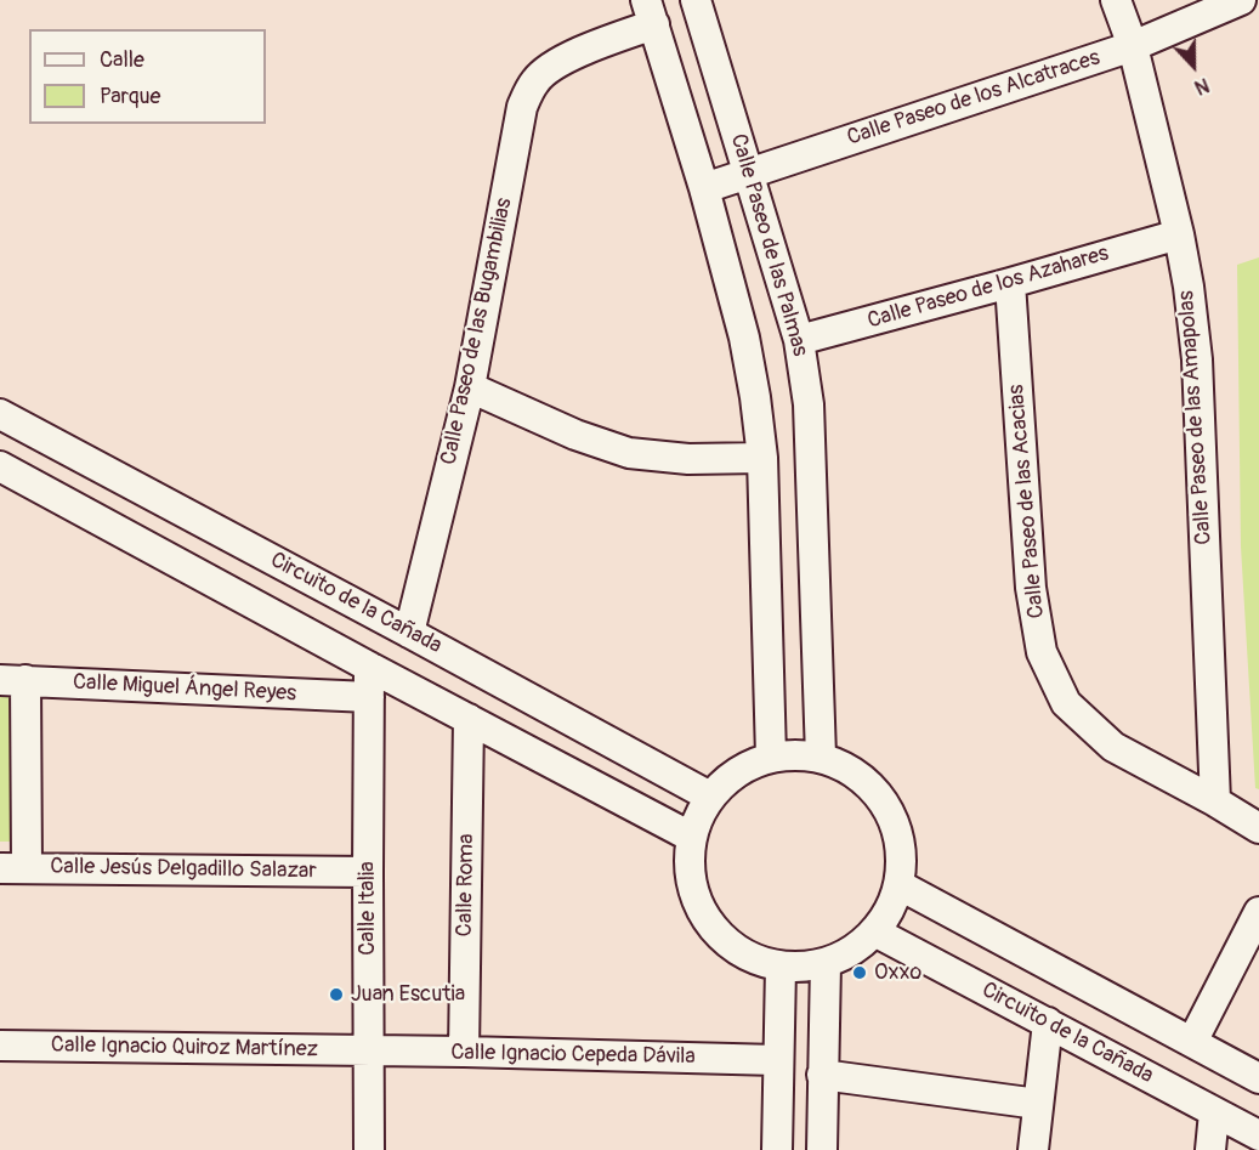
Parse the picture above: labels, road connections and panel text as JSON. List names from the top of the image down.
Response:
{
  "streets": {
    "street": [
      "Calle Paseo de los Alcatraces",
      "Calle Paseo de las Palmas",
      "Calle Paseo de los Azahares",
      "Calle Paseo de las Bugambilias",
      "Calle Paseo de las Amapolas",
      "Calle Paseo de las Acacias",
      "Circuito de la Cañada",
      "Calle Miguel Ángel Reyes",
      "Calle Jesús Delgadillo Salazar",
      "Calle Roma",
      "Calle Italia",
      "Calle Ignacio Quiroz Martínez",
      "Calle Ignacio Cepeda Dávila"
    ]
  },
  "crossings": [
    ["Calle Paseo de los Alcatraces", "Calle Paseo de las Palmas"],
    ["Calle Paseo de los Alcatraces", "Calle Paseo de las Amapolas"],
    ["Calle Paseo de las Palmas", "Calle Paseo de los Azahares"],
    ["Calle Paseo de las Palmas", "Circuito de la Cañada"],
    ["Calle Paseo de los Azahares", "Calle Paseo de las Amapolas"],
    ["Calle Paseo de los Azahares", "Calle Paseo de las Acacias"],
    ["Calle Paseo de las Bugambilias", "Circuito de la Cañada"],
    ["Calle Paseo de las Amapolas", "Calle Paseo de las Acacias"],
    ["Calle Miguel Ángel Reyes", "Calle Italia"],
    ["Calle Jesús Delgadillo Salazar", "Calle Italia"],
    ["Calle Roma", "Calle Ignacio Cepeda Dávila"],
    ["Calle Italia", "Calle Ignacio Quiroz Martínez"],
    ["Calle Italia", "Calle Ignacio Cepeda Dávila"],
    ["Calle Ignacio Quiroz Martínez", "Calle Ignacio Cepeda Dávila"]
  ],
  "places": ["Oxxo", "Juan Escutia"],
  "legend": ["Calle", "Parque"],
  "north": "bottom"
}
